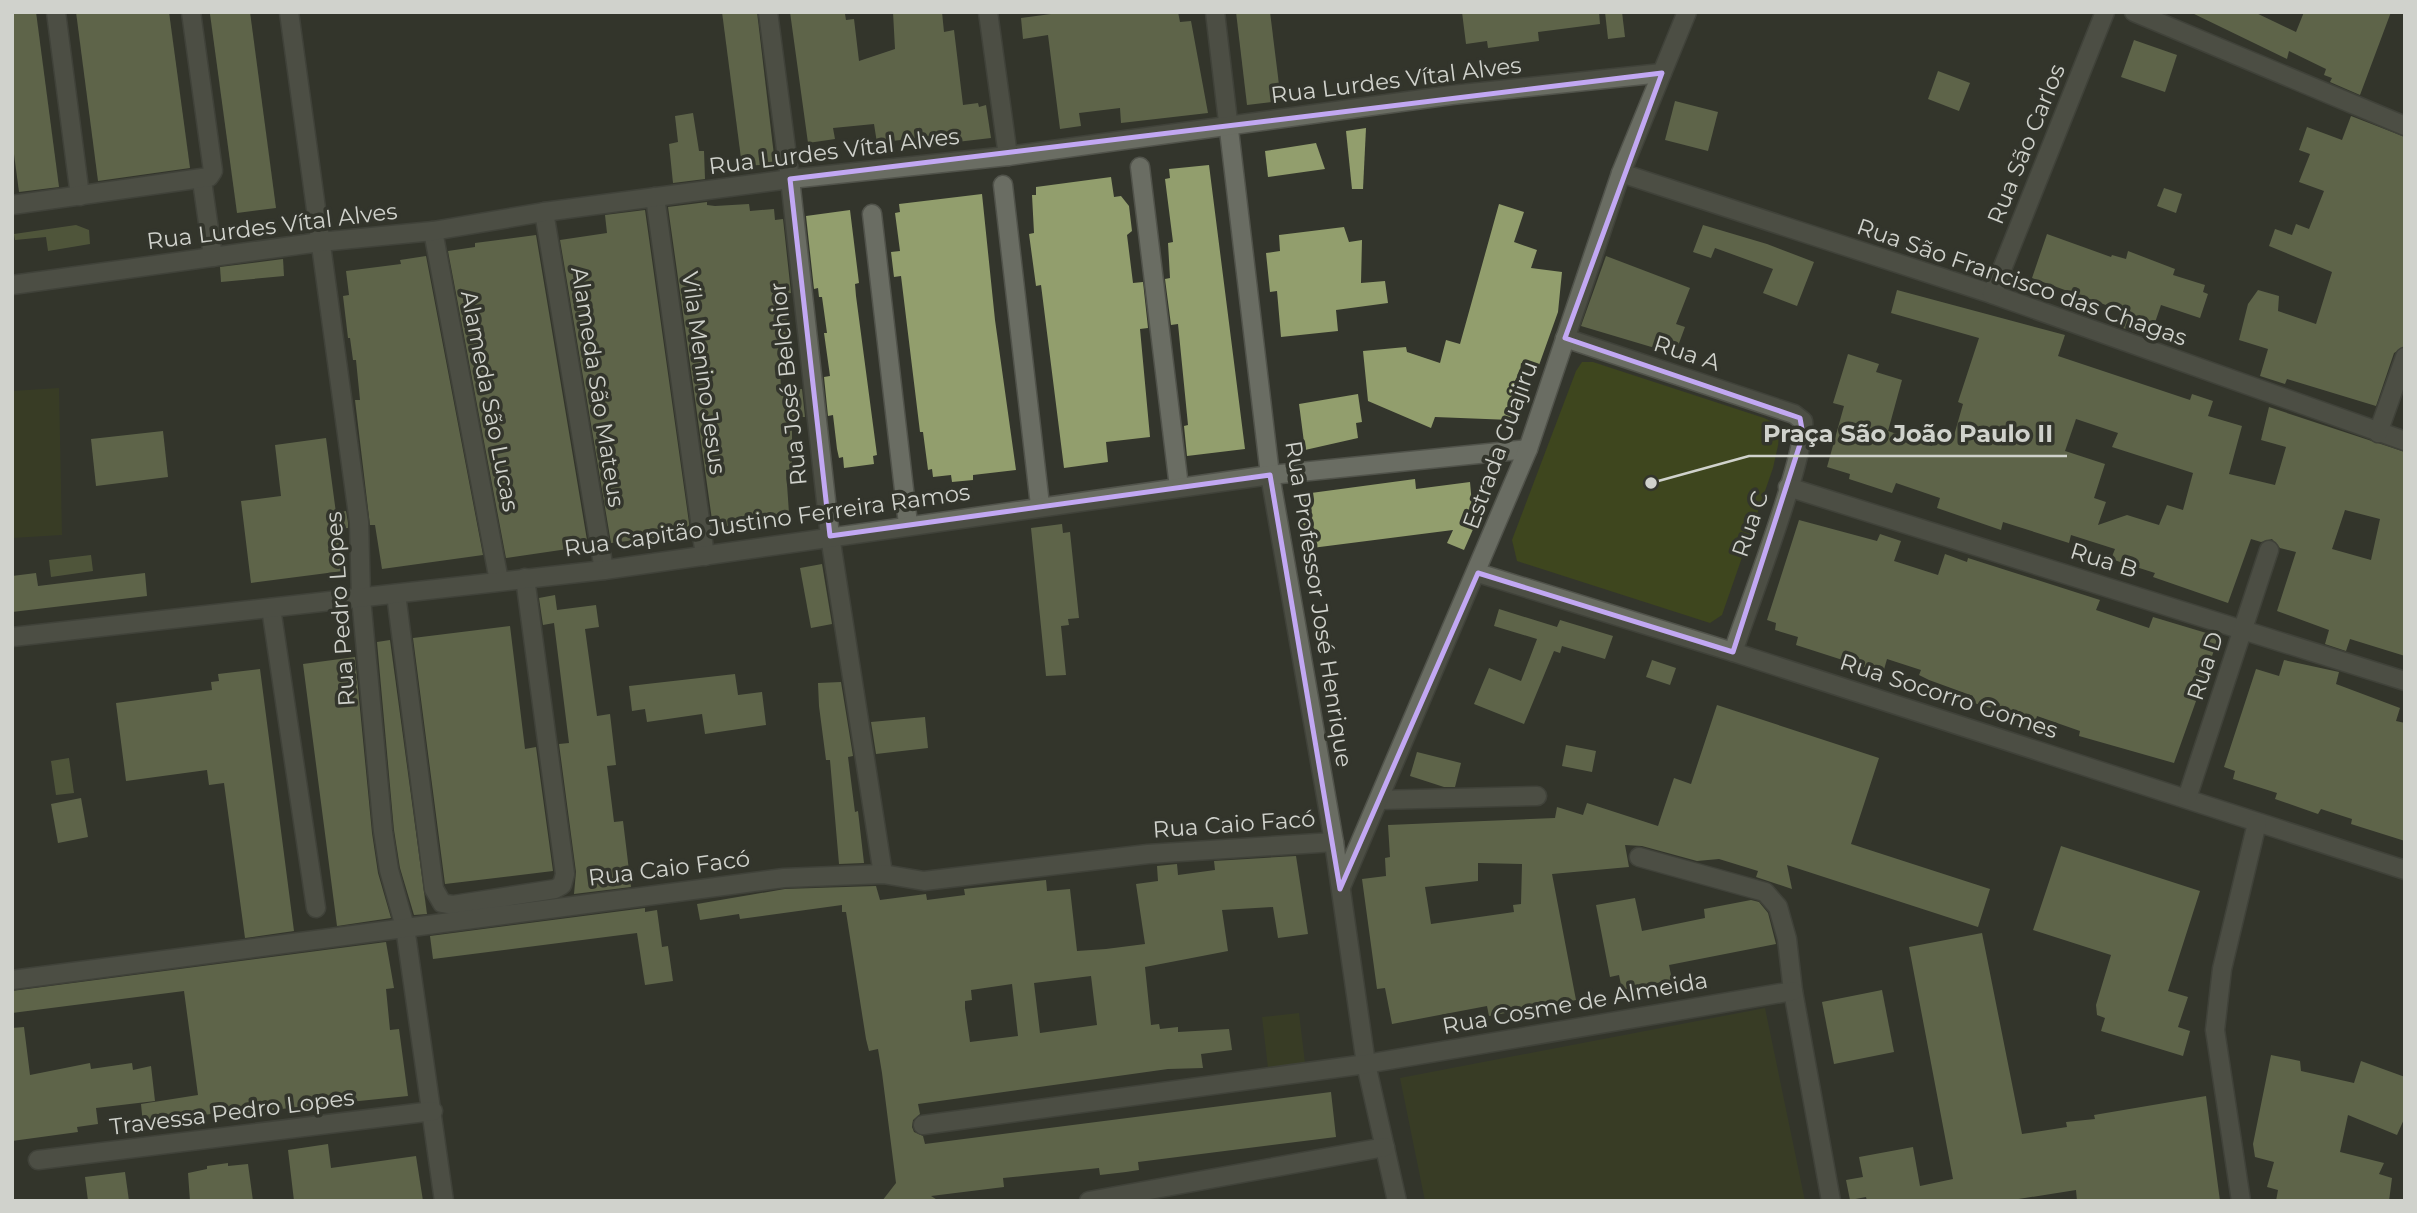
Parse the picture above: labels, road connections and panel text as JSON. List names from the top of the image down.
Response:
{
  "streets": {
    "street": [
      "Rua Lurdes Vítal Alves",
      "Rua São Carlos",
      "Rua São Francisco das Chagas",
      "Rua A",
      "Vila Menino Jesus",
      "Rua José Belchior",
      "Alameda São Mateus",
      "Alameda São Lucas",
      "Estrada Guajiru",
      "Rua Capitão Justino Ferreira Ramos",
      "Rua C",
      "Rua B",
      "Rua Professor José Henrique",
      "Rua Pedro Lopes",
      "Rua D",
      "Rua Socorro Gomes",
      "Rua Caio Facó",
      "Rua Cosme de Almeida",
      "Travessa Pedro Lopes"
    ]
  },
  "crossings": [
    ["Rua Lurdes Vítal Alves", "Vila Menino Jesus"],
    ["Rua Lurdes Vítal Alves", "Rua José Belchior"],
    ["Rua Lurdes Vítal Alves", "Alameda São Mateus"],
    ["Rua Lurdes Vítal Alves", "Alameda São Lucas"],
    ["Rua Lurdes Vítal Alves", "Estrada Guajiru"],
    ["Rua Lurdes Vítal Alves", "Rua Professor José Henrique"],
    ["Rua Lurdes Vítal Alves", "Rua Pedro Lopes"],
    ["Rua São Carlos", "Rua São Francisco das Chagas"],
    ["Rua São Francisco das Chagas", "Estrada Guajiru"],
    ["Rua A", "Estrada Guajiru"],
    ["Rua A", "Rua C"],
    ["Vila Menino Jesus", "Rua Capitão Justino Ferreira Ramos"],
    ["Rua José Belchior", "Rua Capitão Justino Ferreira Ramos"],
    ["Rua José Belchior", "Rua Caio Facó"],
    ["Alameda São Mateus", "Rua Capitão Justino Ferreira Ramos"],
    ["Alameda São Lucas", "Rua Capitão Justino Ferreira Ramos"],
    ["Estrada Guajiru", "Rua Capitão Justino Ferreira Ramos"],
    ["Estrada Guajiru", "Rua Professor José Henrique"],
    ["Estrada Guajiru", "Rua Socorro Gomes"],
    ["Rua Capitão Justino Ferreira Ramos", "Rua Professor José Henrique"],
    ["Rua Capitão Justino Ferreira Ramos", "Rua Pedro Lopes"],
    ["Rua C", "Rua B"],
    ["Rua C", "Rua Socorro Gomes"],
    ["Rua B", "Rua D"],
    ["Rua Professor José Henrique", "Rua Caio Facó"],
    ["Rua Professor José Henrique", "Rua Cosme de Almeida"],
    ["Rua Pedro Lopes", "Rua Caio Facó"],
    ["Rua Pedro Lopes", "Travessa Pedro Lopes"],
    ["Rua D", "Rua Socorro Gomes"]
  ],
  "places": ["Praça São João Paulo II"]
}
